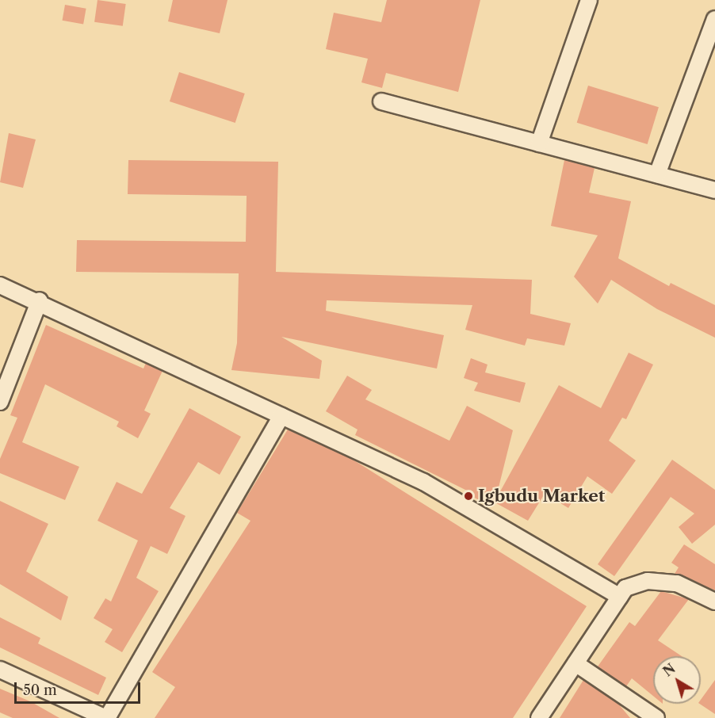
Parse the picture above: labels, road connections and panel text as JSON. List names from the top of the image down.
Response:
{
  "places": ["Igbudu Market"],
  "scale_bar": "50 m",
  "north": "top left"
}
